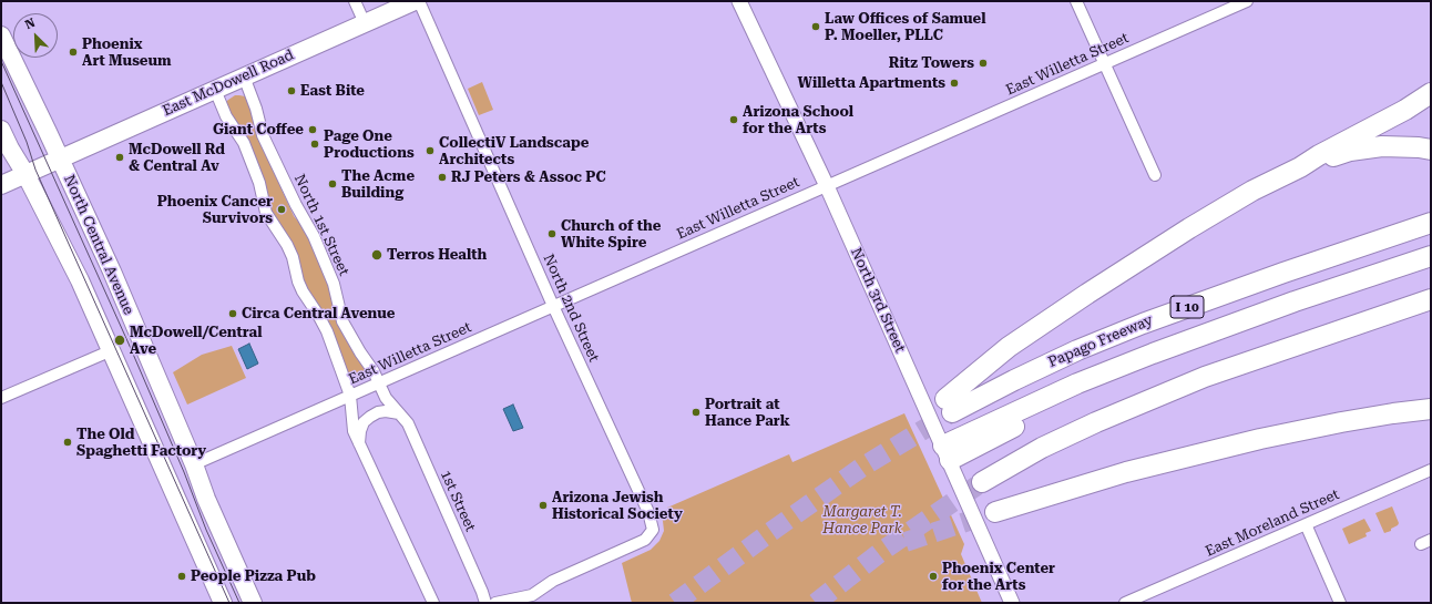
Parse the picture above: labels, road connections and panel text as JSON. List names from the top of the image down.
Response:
{
  "streets": {
    "highway": ["I 10", "Papago Freeway"],
    "main road": ["East McDowell Road", "North Central Avenue"],
    "street": [
      "East Willetta Street",
      "North 1st Street",
      "North 3rd Street",
      "North 2nd Street",
      "1st Street",
      "East Moreland Street"
    ]
  },
  "crossings": [
    ["East Willetta Street", "North 1st Street"],
    ["East Willetta Street", "North Central Avenue"],
    ["East Willetta Street", "North 3rd Street"],
    ["East Willetta Street", "North 2nd Street"],
    ["East Willetta Street", "1st Street"],
    ["East McDowell Road", "North 1st Street"],
    ["East McDowell Road", "North Central Avenue"],
    ["North 1st Street", "1st Street"]
  ],
  "parks": ["Margaret T. Hance Park"],
  "places": [
    "Law Offices of Samuel P. Moeller, PLLC",
    "Phoenix Art Museum",
    "Ritz Towers",
    "Willetta Apartments",
    "East Bite",
    "Arizona School for the Arts",
    "Giant Coffee",
    "Page One Productions",
    "CollectiV Landscape Architects",
    "McDowell Rd & Central Av",
    "RJ Peters & Assoc PC",
    "The Acme Building",
    "Phoenix Cancer Survivors",
    "Church of the White Spire",
    "Terros Health",
    "Circa Central Avenue",
    "McDowell/Central Ave",
    "Portrait at Hance Park",
    "The Old Spaghetti Factory",
    "Arizona Jewish Historical Society",
    "People Pizza Pub",
    "Phoenix Center for the Arts"
  ],
  "north": "top left"
}
